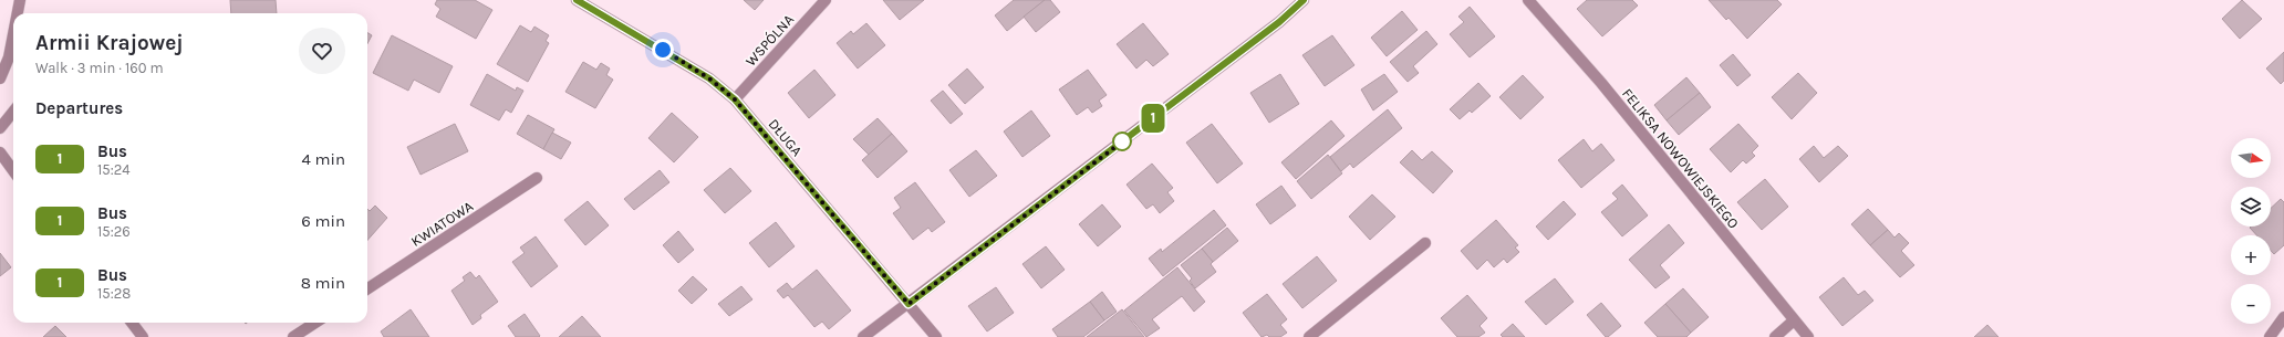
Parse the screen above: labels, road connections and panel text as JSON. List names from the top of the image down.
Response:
{
  "streets": {
    "street": [
      "WSPÓLNA",
      "DŁUGA",
      "FELIKSA NOWOWIEJSKIEGO",
      "KWIATOWA"
    ]
  },
  "crossings": [
    ["WSPÓLNA", "DŁUGA"]
  ],
  "lines": ["bus line 1"],
  "north": "right",
  "page": {
    "on_map": "1",
    "heading": [
      ["Armii Krajowej", "Walk · 3 min · 160 m"],
      "Departures"
    ],
    "list": [
      {
        "mark": "1",
        "name": "Bus",
        "note": "15:24",
        "value": "4 min"
      },
      {
        "mark": "1",
        "name": "Bus",
        "note": "15:26",
        "value": "6 min"
      },
      {
        "mark": "1",
        "name": "Bus",
        "note": "15:28",
        "value": "8 min"
      }
    ],
    "map_buttons": ["+", "−"]
  }
}
